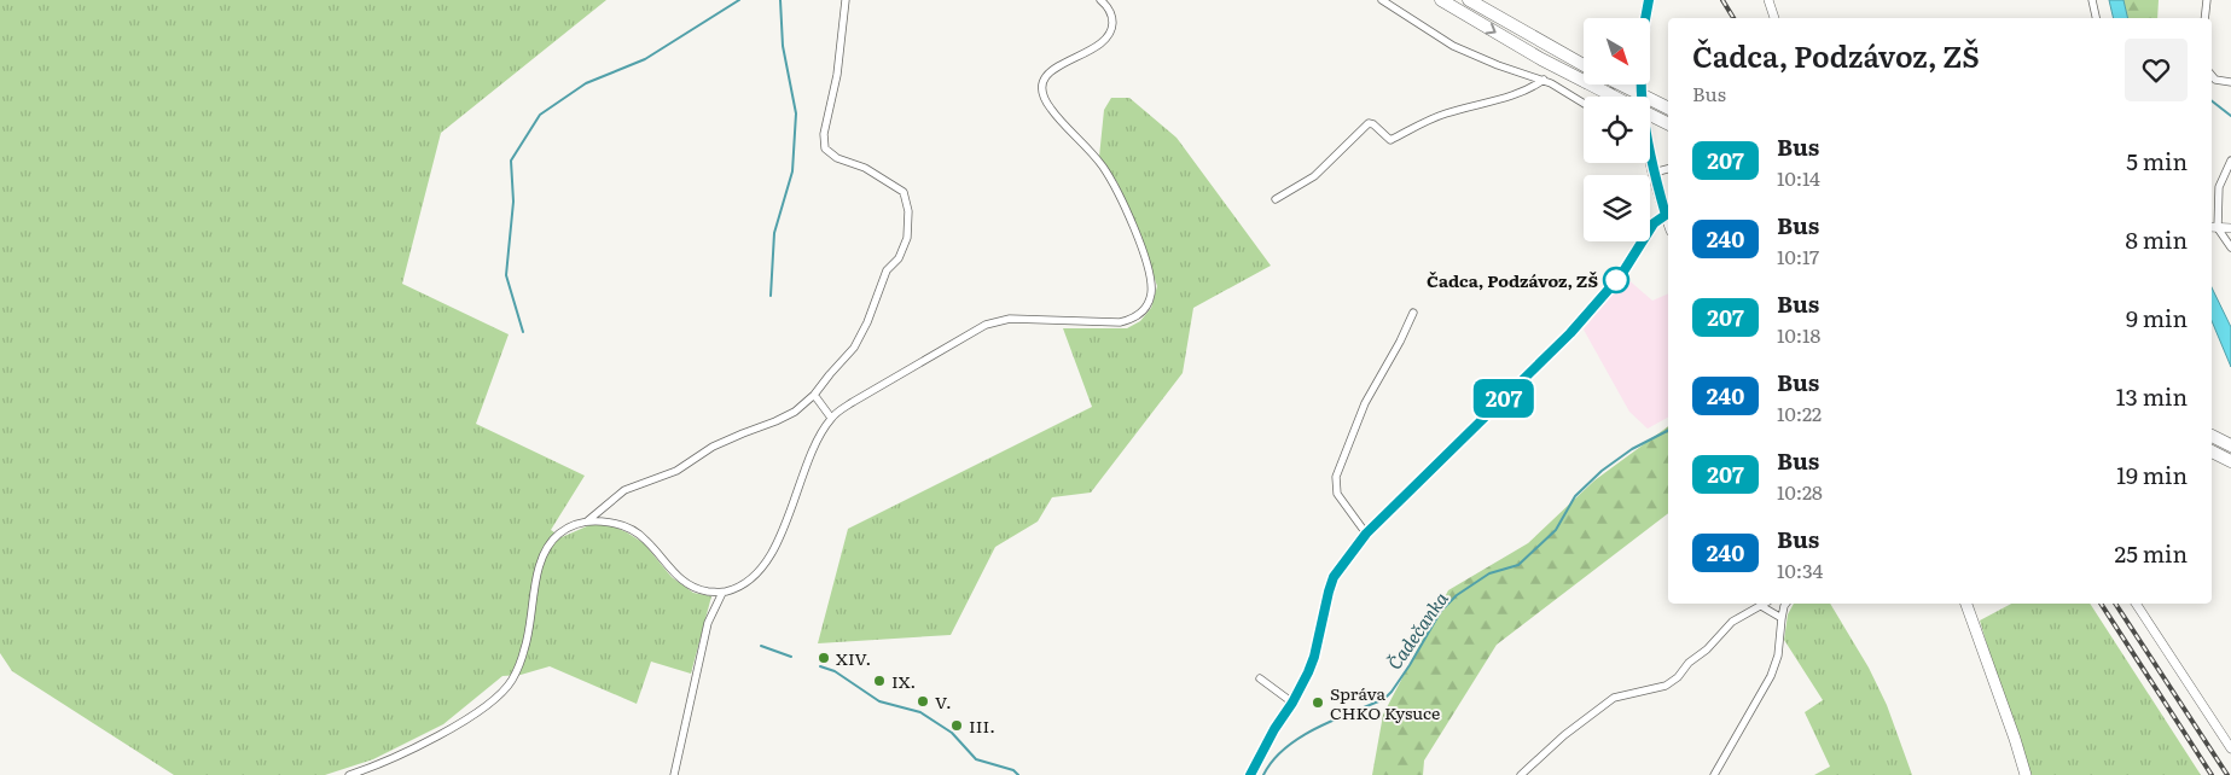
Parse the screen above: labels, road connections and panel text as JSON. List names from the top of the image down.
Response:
{
  "water": ["Čadečanka"],
  "places": [
    "Čadca, Podzávoz, ZŠ",
    "XIV.",
    "IX.",
    "V.",
    "Správa CHKO Kysuce",
    "III."
  ],
  "lines": ["bus line 207"],
  "north": "bottom right",
  "page": {
    "on_map": "207",
    "heading": ["Čadca, Podzávoz, ZŠ", "Bus"],
    "list": [
      {
        "mark": "207",
        "name": "Bus",
        "note": "10:14",
        "value": "5 min"
      },
      {
        "mark": "240",
        "name": "Bus",
        "note": "10:17",
        "value": "8 min"
      },
      {
        "mark": "207",
        "name": "Bus",
        "note": "10:18",
        "value": "9 min"
      },
      {
        "mark": "240",
        "name": "Bus",
        "note": "10:22",
        "value": "13 min"
      },
      {
        "mark": "207",
        "name": "Bus",
        "note": "10:28",
        "value": "19 min"
      },
      {
        "mark": "240",
        "name": "Bus",
        "note": "10:34",
        "value": "25 min"
      }
    ]
  }
}
